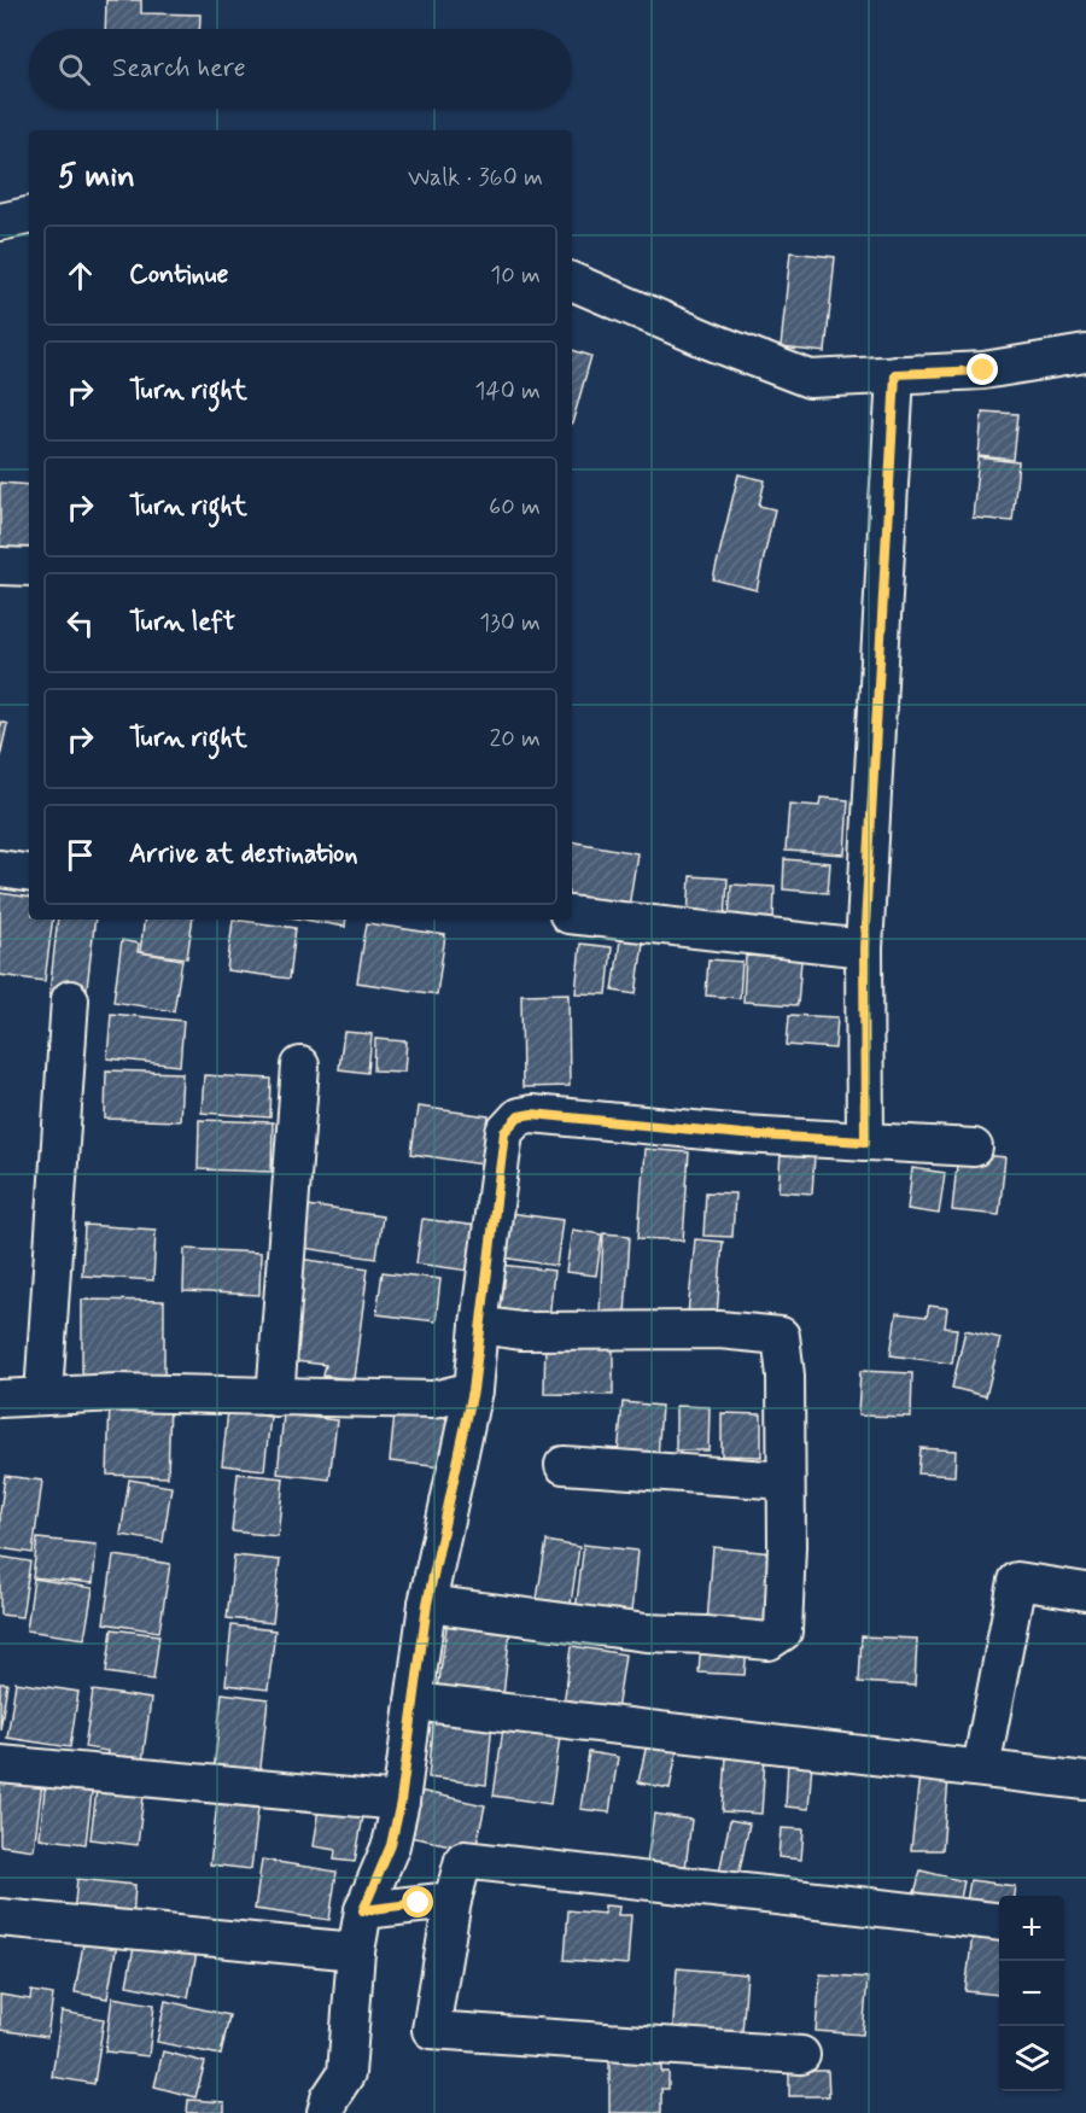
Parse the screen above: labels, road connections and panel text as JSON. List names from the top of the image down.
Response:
{
  "page": {
    "search": "Search here",
    "heading": ["5 min", "Walk · 360 m"],
    "list": [
      ["Continue", "10 m"],
      ["Turn right", "140 m"],
      ["Turn right", "60 m"],
      ["Turn left", "130 m"],
      ["Turn right", "20 m"],
      "Arrive at destination"
    ],
    "map_buttons": ["+", "−"]
  }
}
